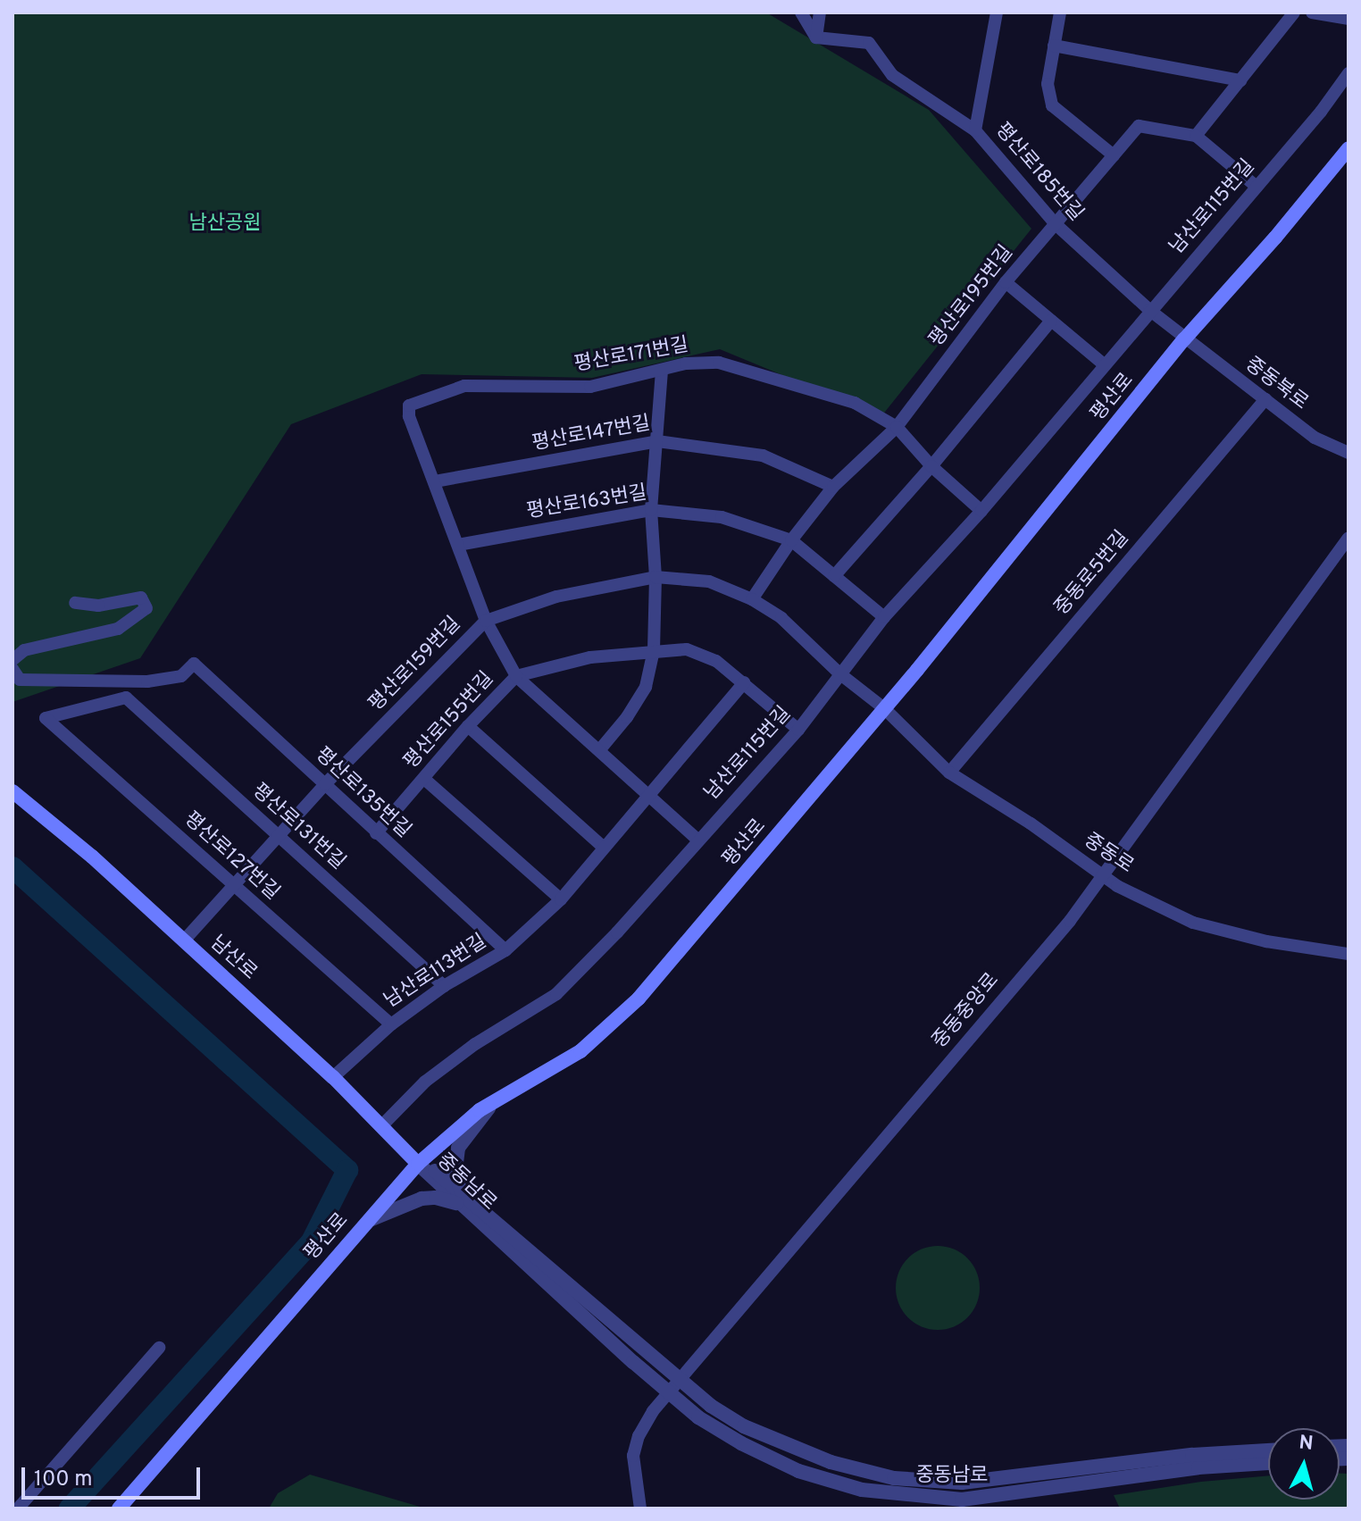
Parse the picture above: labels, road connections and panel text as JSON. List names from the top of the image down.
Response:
{
  "streets": {
    "main road": ["평산로", "남산로"],
    "street": [
      "평산로185번길",
      "남산로115번길",
      "평산로195번길",
      "평산로171번길",
      "중동북로",
      "평산로147번길",
      "평산로163번길",
      "중동로5번길",
      "평산로159번길",
      "평산로155번길",
      "평산로135번길",
      "평산로131번길",
      "중동로",
      "평산로127번길",
      "남산로113번길",
      "중동중앙로",
      "중동남로"
    ]
  },
  "crossings": [
    ["평산로185번길", "남산로115번길"],
    ["평산로185번길", "평산로195번길"],
    ["평산로185번길", "중동북로"],
    ["평산로185번길", "평산로"],
    ["남산로115번길", "평산로171번길"],
    ["남산로115번길", "평산로163번길"],
    ["남산로115번길", "평산로159번길"],
    ["남산로115번길", "평산로155번길"],
    ["남산로115번길", "남산로"],
    ["평산로195번길", "평산로171번길"],
    ["평산로195번길", "평산로147번길"],
    ["평산로195번길", "평산로163번길"],
    ["평산로195번길", "평산로159번길"],
    ["평산로171번길", "평산로147번길"],
    ["중동북로", "평산로"],
    ["중동북로", "중동로5번길"],
    ["평산로", "평산로159번길"],
    ["평산로", "중동로"],
    ["평산로", "남산로"],
    ["평산로", "중동남로"],
    ["중동로5번길", "중동로"],
    ["평산로159번길", "평산로135번길"],
    ["평산로159번길", "평산로131번길"],
    ["평산로159번길", "중동로"],
    ["평산로159번길", "평산로127번길"],
    ["평산로159번길", "남산로"],
    ["평산로155번길", "평산로135번길"],
    ["평산로155번길", "남산로113번길"],
    ["평산로135번길", "남산로113번길"],
    ["평산로131번길", "평산로127번길"],
    ["평산로131번길", "남산로113번길"],
    ["중동로", "중동중앙로"],
    ["평산로127번길", "남산로113번길"],
    ["남산로", "남산로113번길"],
    ["남산로", "중동남로"],
    ["중동중앙로", "중동남로"]
  ],
  "parks": ["남산공원"],
  "scale_bar": "100 m",
  "north": "top"
}
